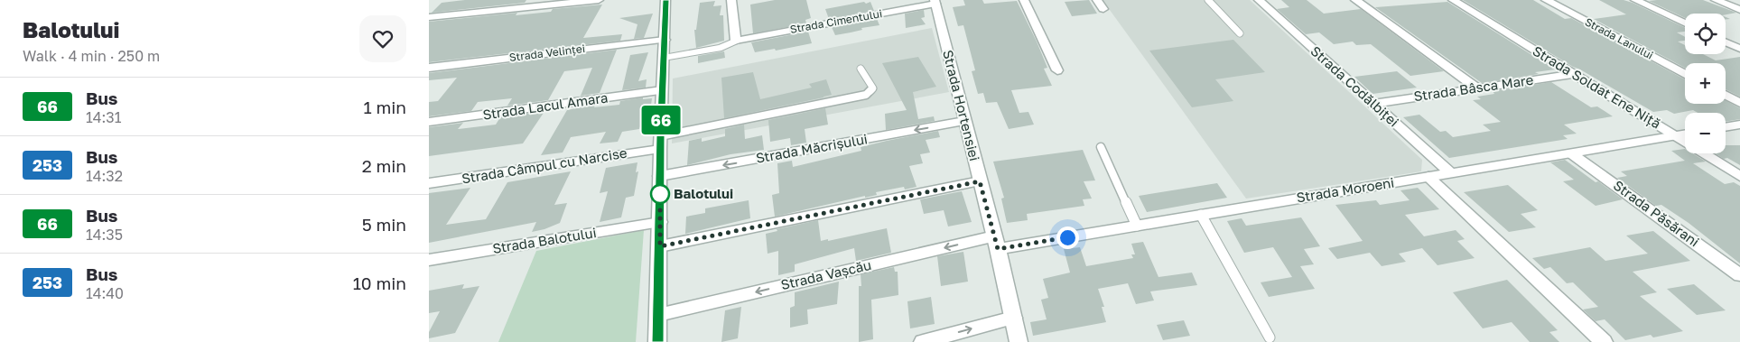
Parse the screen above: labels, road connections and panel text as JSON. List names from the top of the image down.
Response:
{
  "streets": {
    "street": [
      "Strada Cimentului",
      "Strada Lanului",
      "Strada Velinței",
      "Strada Codălbiței",
      "Strada Soldat Ene Niță",
      "Strada Bâsca Mare",
      "Strada Hortensiei",
      "Strada Lacul Amara",
      "Strada Măcrișului",
      "Strada Câmpul cu Narcise",
      "Strada Moroeni",
      "Strada Păsărani",
      "Strada Balotului",
      "Strada Vașcău"
    ]
  },
  "crossings": [
    ["Strada Cimentului", "Strada Hortensiei"],
    ["Strada Codălbiței", "Strada Bâsca Mare"],
    ["Strada Codălbiței", "Strada Moroeni"],
    ["Strada Soldat Ene Niță", "Strada Bâsca Mare"],
    ["Strada Soldat Ene Niță", "Strada Moroeni"],
    ["Strada Hortensiei", "Strada Măcrișului"],
    ["Strada Hortensiei", "Strada Moroeni"],
    ["Strada Hortensiei", "Strada Vașcău"],
    ["Strada Moroeni", "Strada Păsărani"],
    ["Strada Moroeni", "Strada Vașcău"]
  ],
  "places": ["Balotului"],
  "lines": ["bus line 66"],
  "page": {
    "heading": ["Balotului", "Walk · 4 min · 250 m"],
    "on_map": "66",
    "map_buttons": ["+", "−"],
    "list": [
      {
        "mark": "66",
        "name": "Bus",
        "note": "14:31",
        "value": "1 min"
      },
      {
        "mark": "253",
        "name": "Bus",
        "note": "14:32",
        "value": "2 min"
      },
      {
        "mark": "66",
        "name": "Bus",
        "note": "14:35",
        "value": "5 min"
      },
      {
        "mark": "253",
        "name": "Bus",
        "note": "14:40",
        "value": "10 min"
      }
    ]
  }
}
